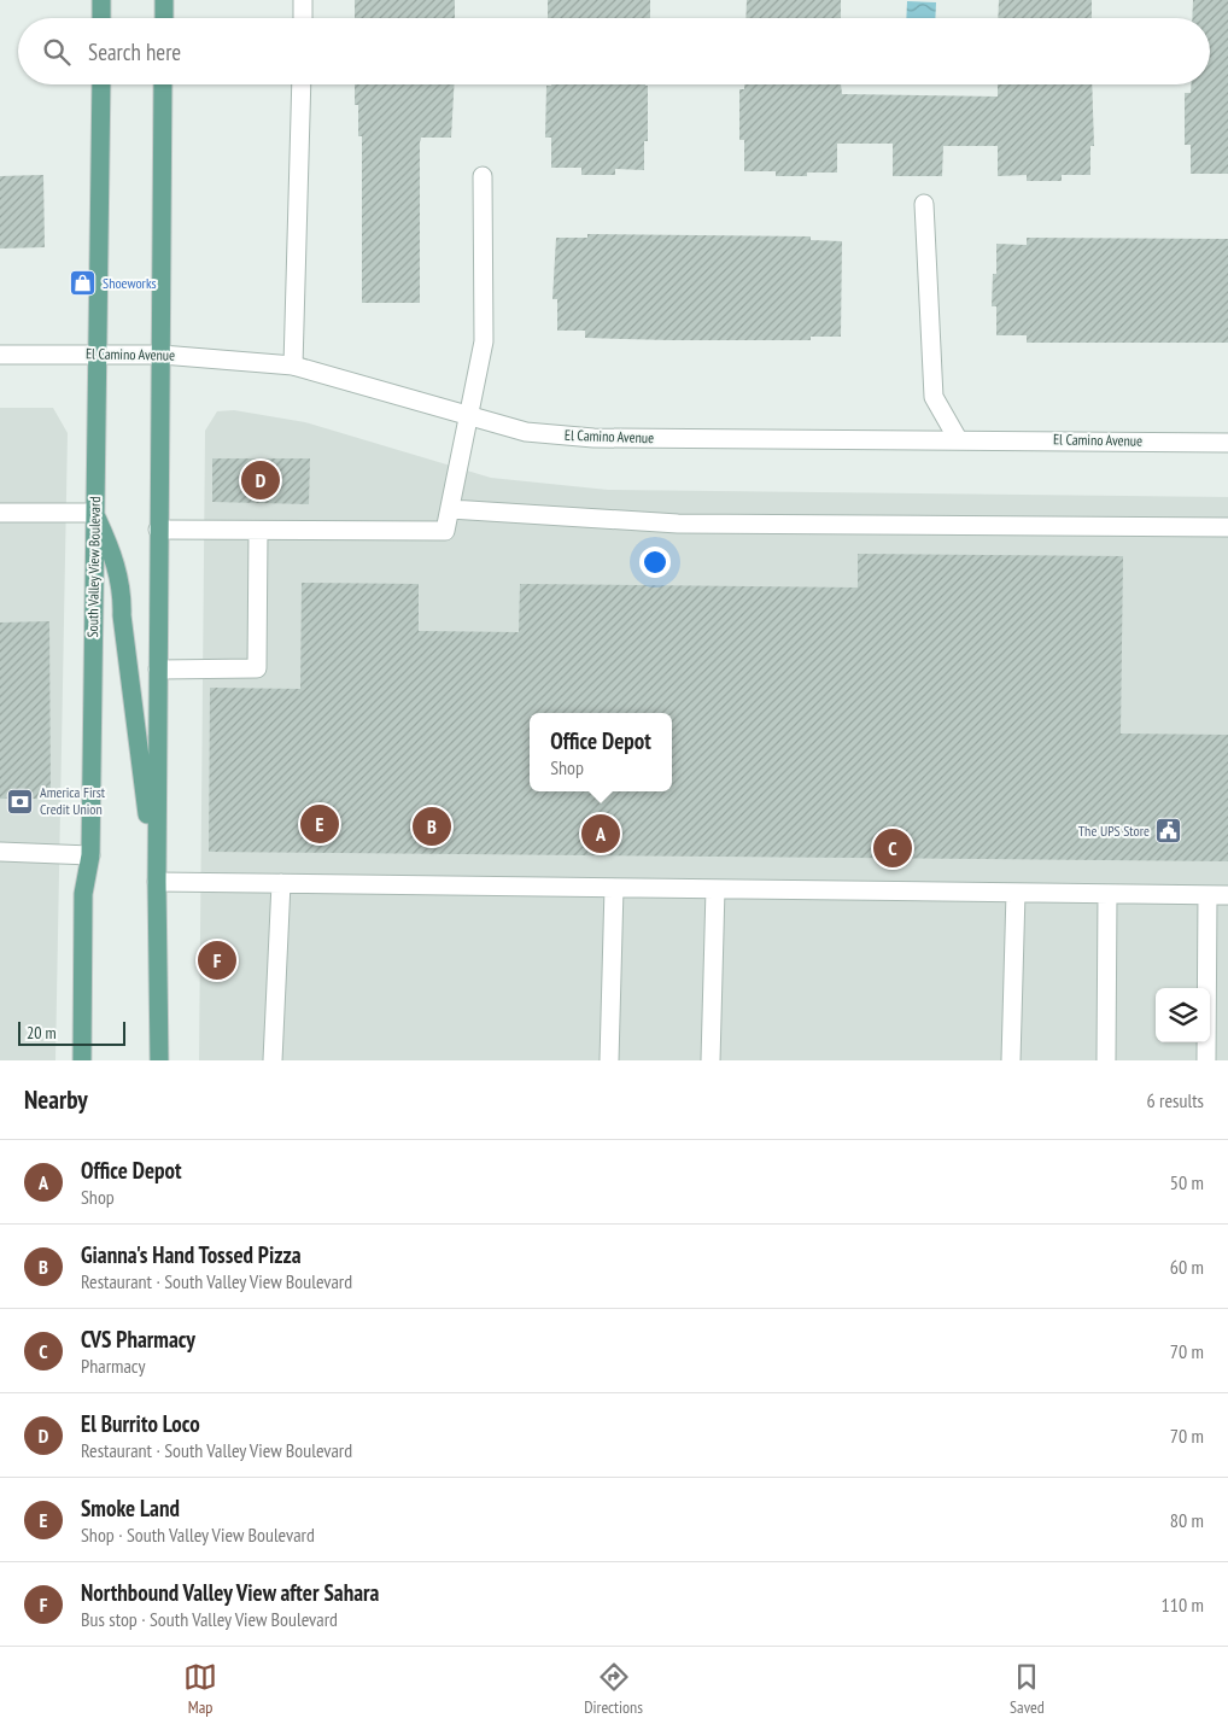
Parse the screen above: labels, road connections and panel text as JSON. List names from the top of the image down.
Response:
{
  "streets": {
    "main road": ["South Valley View Boulevard"],
    "street": ["El Camino Avenue"]
  },
  "crossings": [
    ["El Camino Avenue", "South Valley View Boulevard"]
  ],
  "places": {
    "shop": ["Shoeworks"],
    "bank": ["America First Credit Union"],
    "public building": ["The UPS Store"]
  },
  "scale_bar": "20 m",
  "page": {
    "search": "Search here",
    "pins": [
      "D",
      "E",
      "B",
      "A",
      "C",
      "F"
    ],
    "popup": ["Office Depot", "Shop"],
    "scale": "20 m",
    "heading": ["Nearby", "6 results"],
    "list": [
      {
        "mark": "A",
        "name": "Office Depot",
        "note": "Shop",
        "value": "50 m"
      },
      {
        "mark": "B",
        "name": "Gianna's Hand Tossed Pizza",
        "note": "Restaurant · South Valley View Boulevard",
        "value": "60 m"
      },
      {
        "mark": "C",
        "name": "CVS Pharmacy",
        "note": "Pharmacy",
        "value": "70 m"
      },
      {
        "mark": "D",
        "name": "El Burrito Loco",
        "note": "Restaurant · South Valley View Boulevard",
        "value": "70 m"
      },
      {
        "mark": "E",
        "name": "Smoke Land",
        "note": "Shop · South Valley View Boulevard",
        "value": "80 m"
      },
      {
        "mark": "F",
        "name": "Northbound Valley View after Sahara",
        "note": "Bus stop · South Valley View Boulevard",
        "value": "110 m"
      }
    ],
    "nav": ["Map", "Directions", "Saved"]
  }
}
